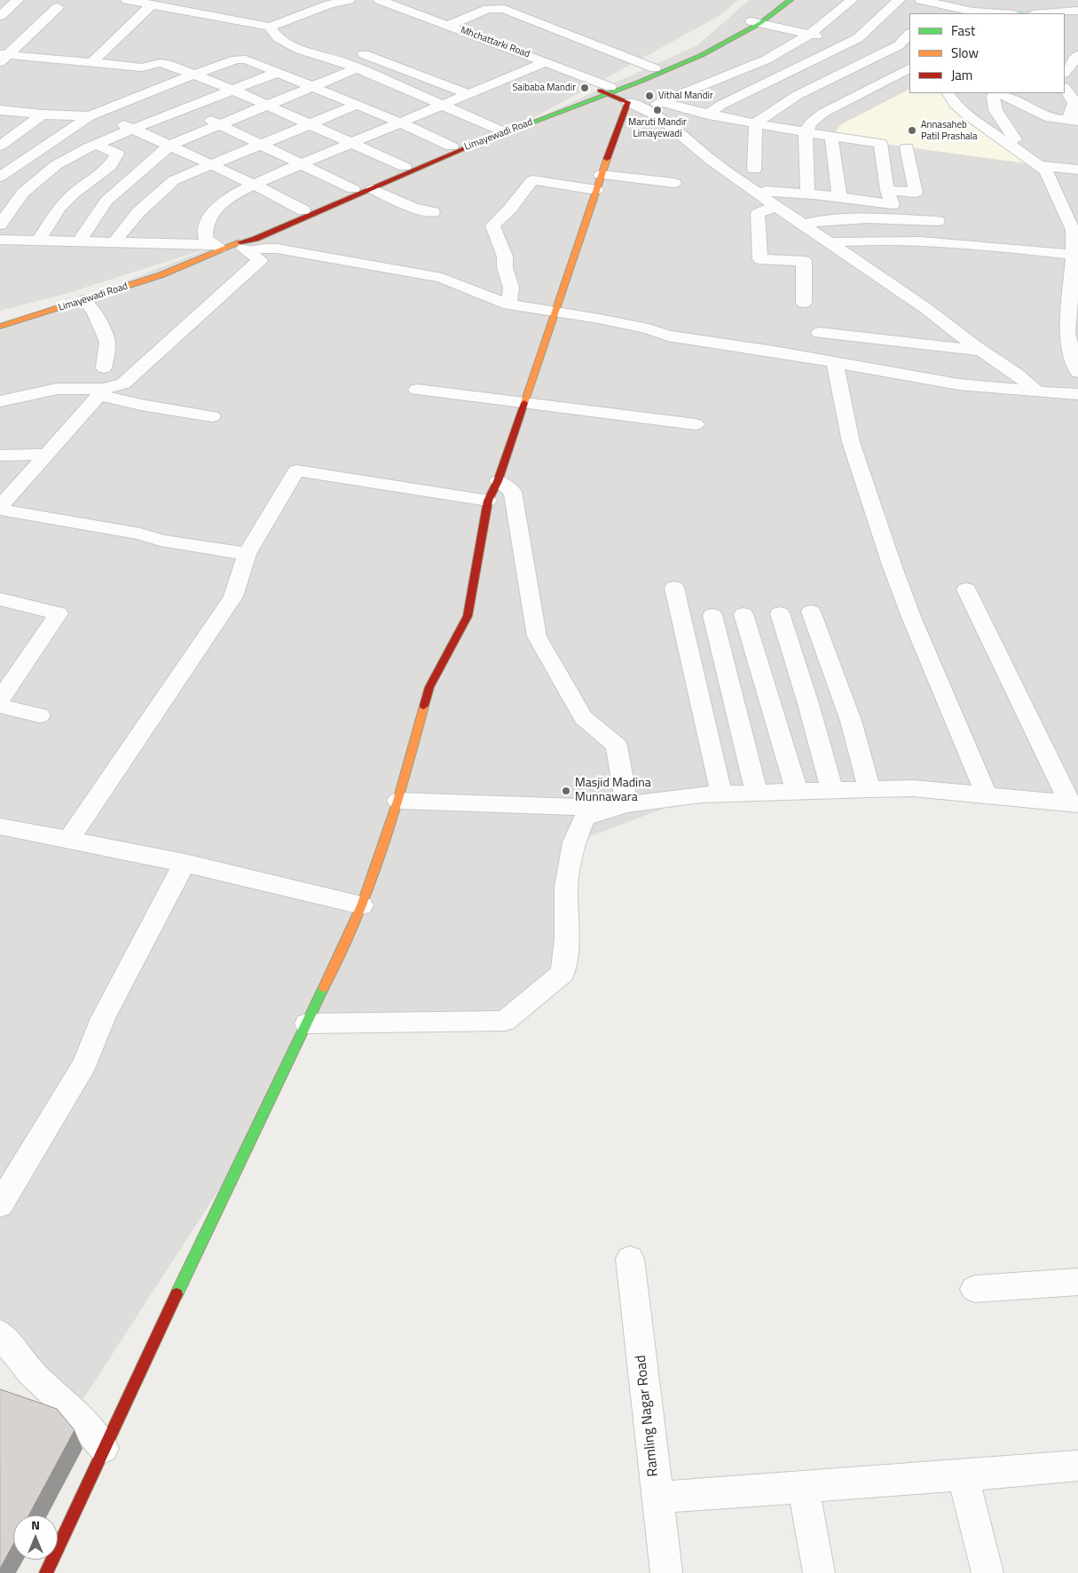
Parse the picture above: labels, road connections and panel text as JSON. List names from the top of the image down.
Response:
{
  "streets": {
    "street": ["Mhchattarki Road", "Limayewadi Road", "Ramling Nagar Road"]
  },
  "crossings": [
    ["Mhchattarki Road", "Limayewadi Road"]
  ],
  "places": [
    "Saibaba Mandir",
    "Vithal Mandir",
    "Maruti Mandir Limayewadi",
    "Annasaheb Patil Prashala",
    "Masjid Madina Munnawara"
  ],
  "legend": ["Fast", "Slow", "Jam"],
  "north": "top"
}
